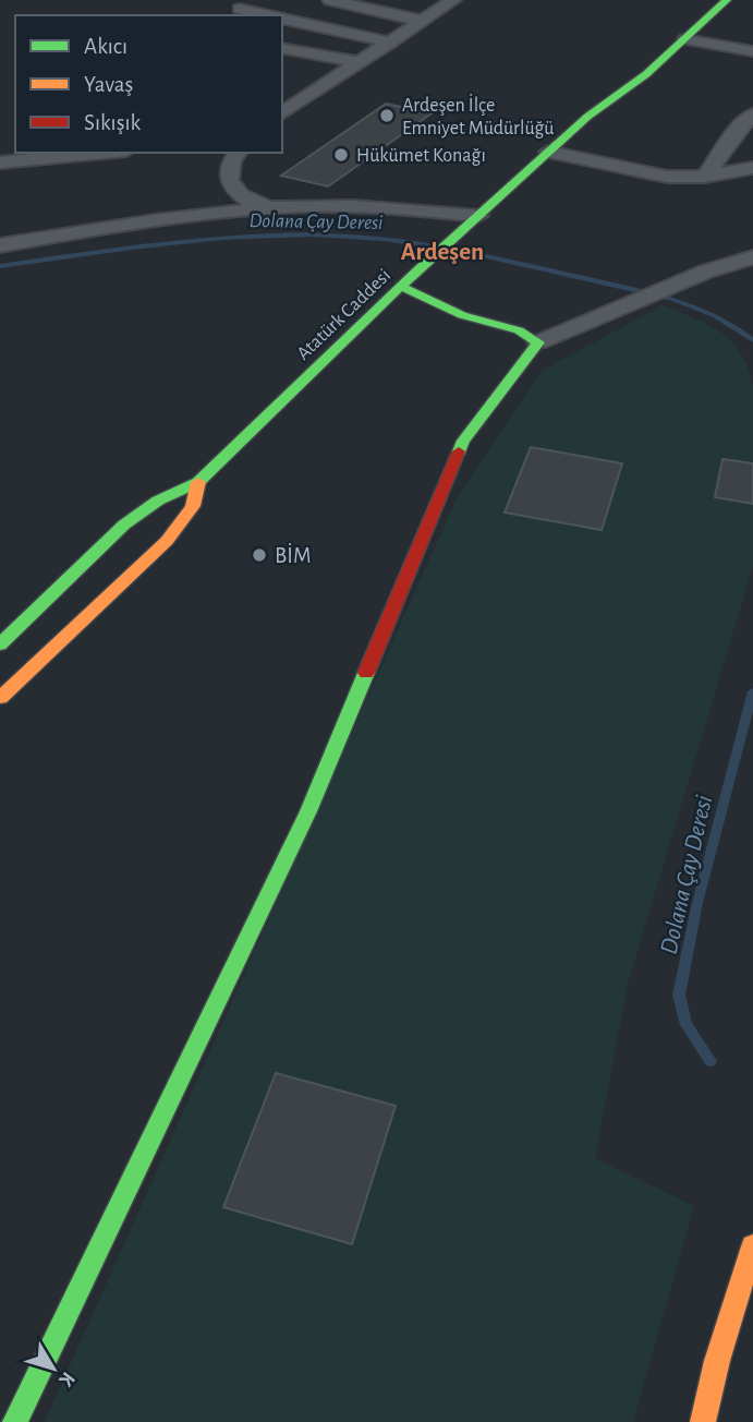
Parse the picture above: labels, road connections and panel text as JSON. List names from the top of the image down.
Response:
{
  "streets": {
    "main road": ["Atatürk Caddesi"]
  },
  "districts": ["Ardeşen"],
  "water": ["Dolana Çay Deresi"],
  "places": ["Ardeşen İlçe Emniyet Müdürlüğü", "Hükümet Konağı", "BİM"],
  "legend": ["Akıcı", "Yavaş", "Sıkışık"],
  "north": "bottom right"
}
